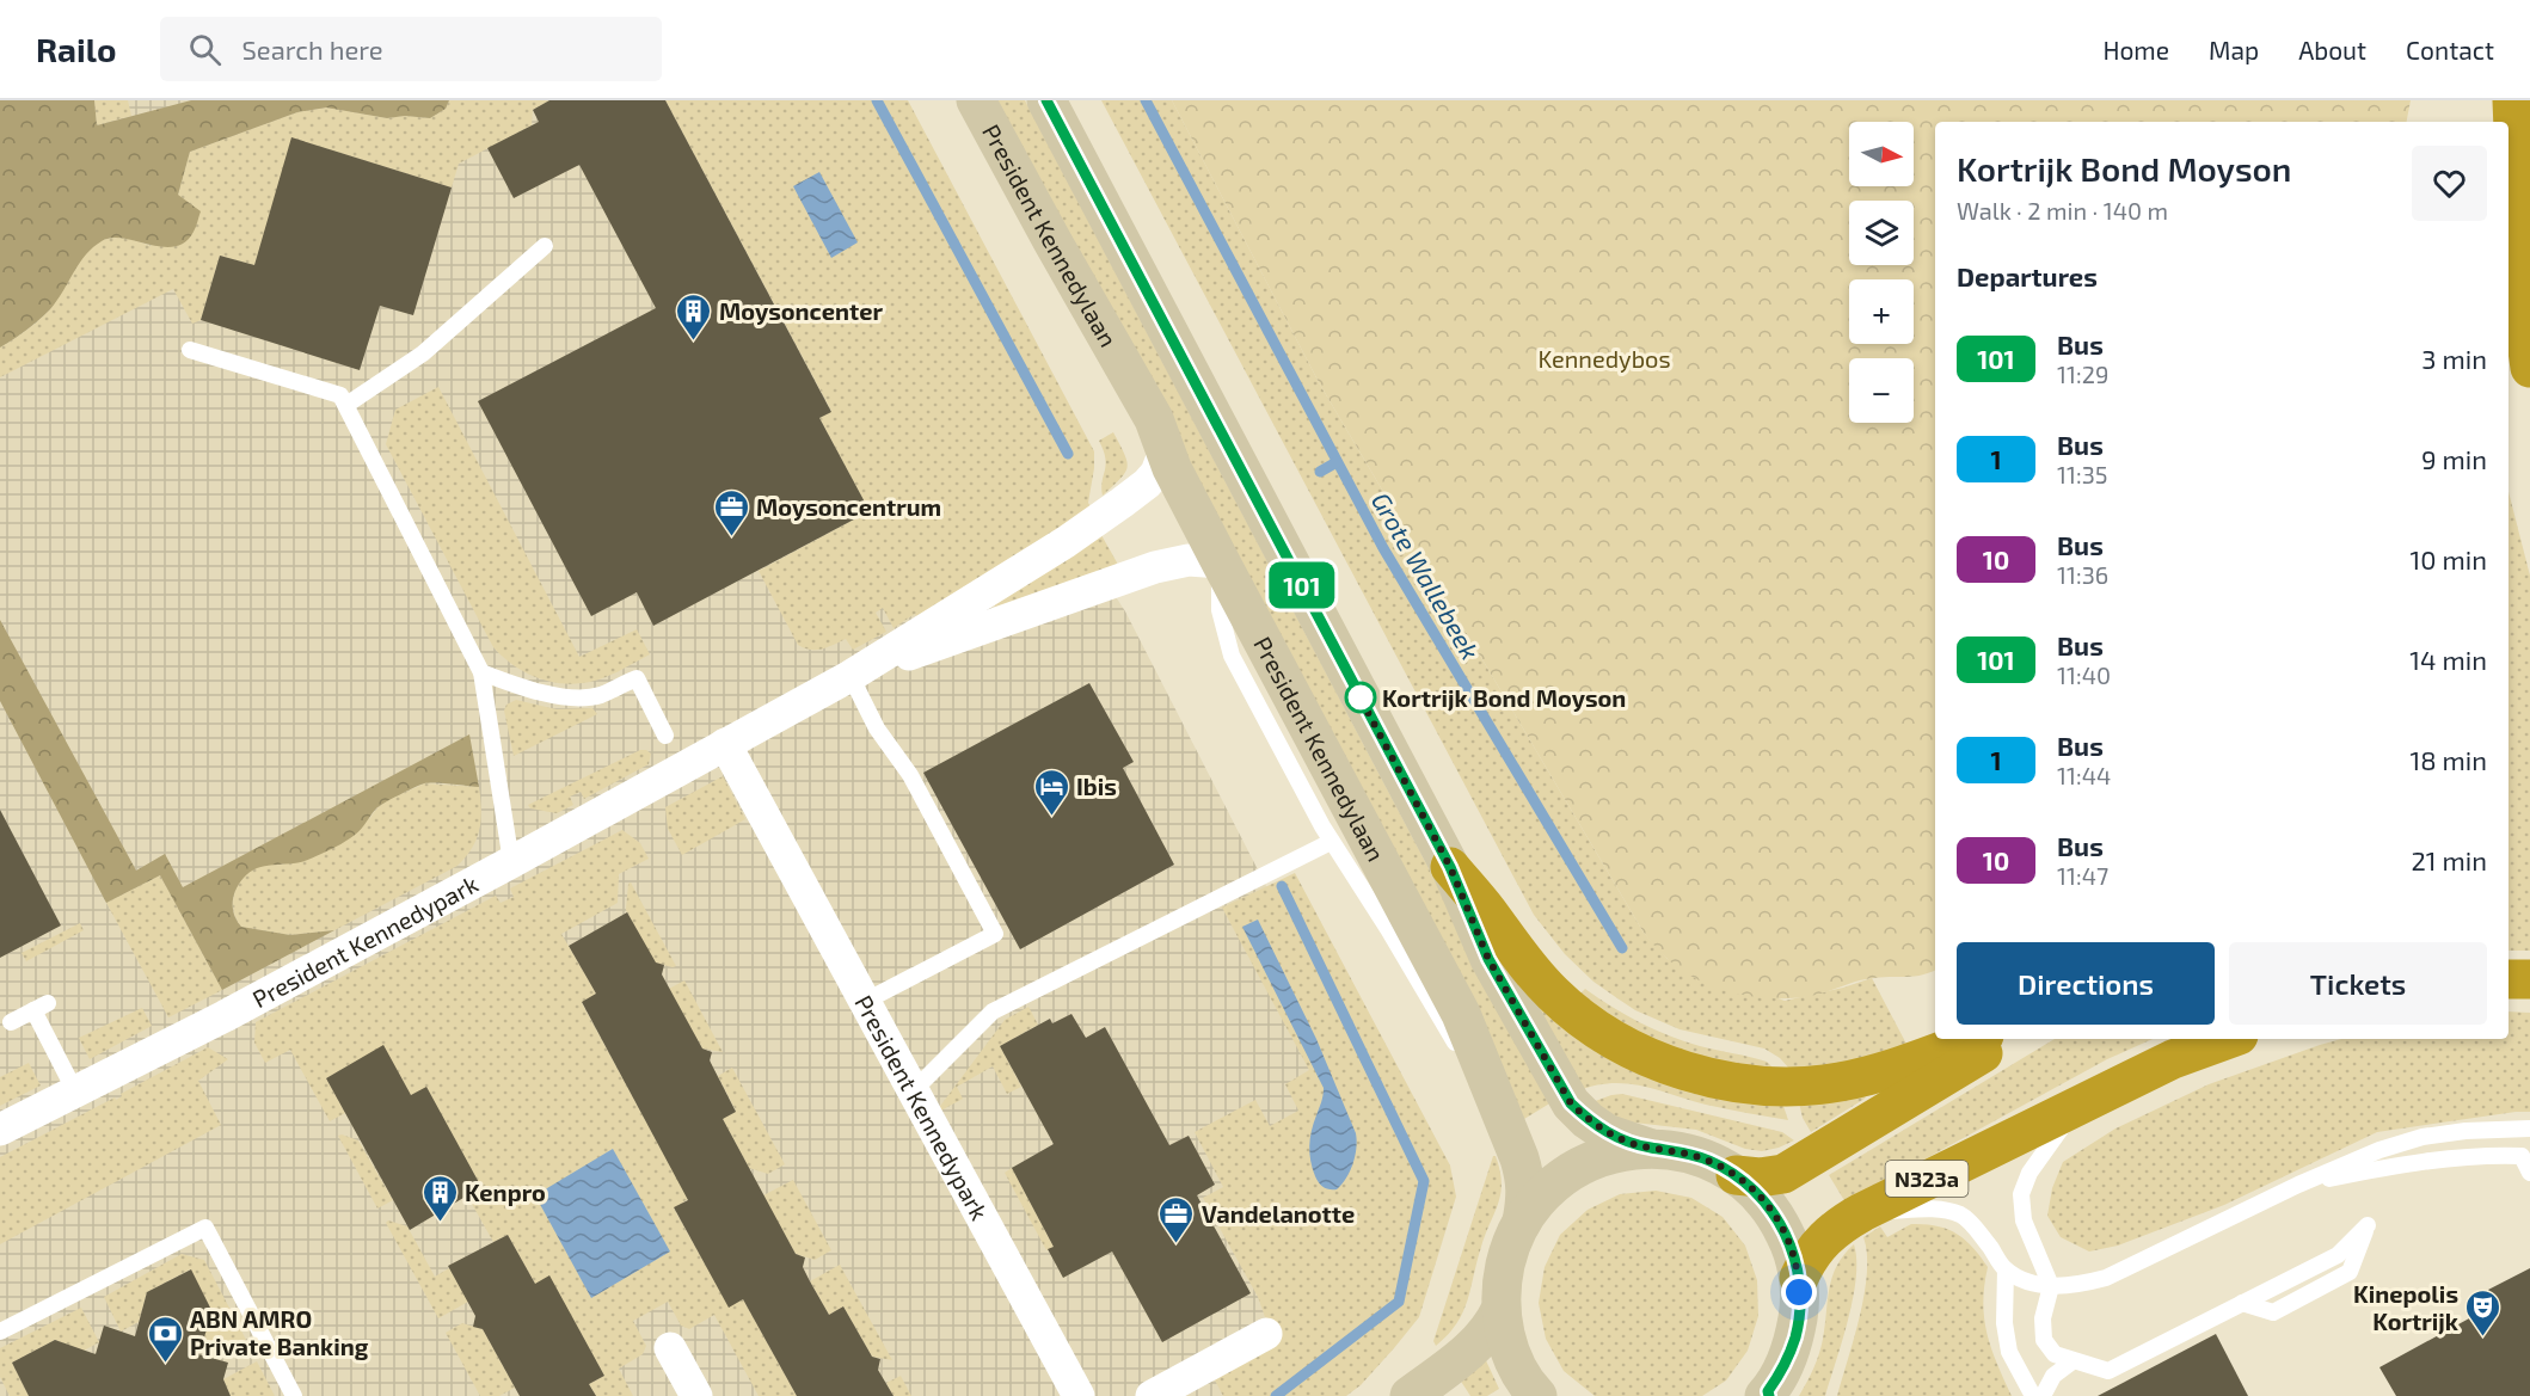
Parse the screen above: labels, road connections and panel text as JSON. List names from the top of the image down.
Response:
{
  "streets": {
    "highway": ["N323a"],
    "main road": ["President Kennedylaan"],
    "street": ["President Kennedypark"]
  },
  "crossings": [
    ["President Kennedylaan", "President Kennedypark"]
  ],
  "water": ["Grote Wallebeek"],
  "parks": ["Kennedybos"],
  "places": {
    "building": ["Moysoncenter", "Kenpro"],
    "office": ["Moysoncentrum", "Vandelanotte"],
    "other": ["Kortrijk Bond Moyson"],
    "hotel": ["Ibis"],
    "theatre": ["Kinepolis Kortrijk"],
    "bank": ["ABN AMRO Private Banking"]
  },
  "lines": ["bus line 101"],
  "north": "right",
  "page": {
    "header": "Railo",
    "search": "Search here",
    "nav": [
      "Home",
      "Map",
      "About",
      "Contact"
    ],
    "on_map": "101",
    "map_buttons": ["+", "−"],
    "heading": [
      ["Kortrijk Bond Moyson", "Walk · 2 min · 140 m"],
      "Departures"
    ],
    "list": [
      {
        "mark": "101",
        "name": "Bus",
        "note": "11:29",
        "value": "3 min"
      },
      {
        "mark": "1",
        "name": "Bus",
        "note": "11:35",
        "value": "9 min"
      },
      {
        "mark": "10",
        "name": "Bus",
        "note": "11:36",
        "value": "10 min"
      },
      {
        "mark": "101",
        "name": "Bus",
        "note": "11:40",
        "value": "14 min"
      },
      {
        "mark": "1",
        "name": "Bus",
        "note": "11:44",
        "value": "18 min"
      },
      {
        "mark": "10",
        "name": "Bus",
        "note": "11:47",
        "value": "21 min"
      }
    ],
    "buttons": ["Directions", "Tickets"]
  }
}
